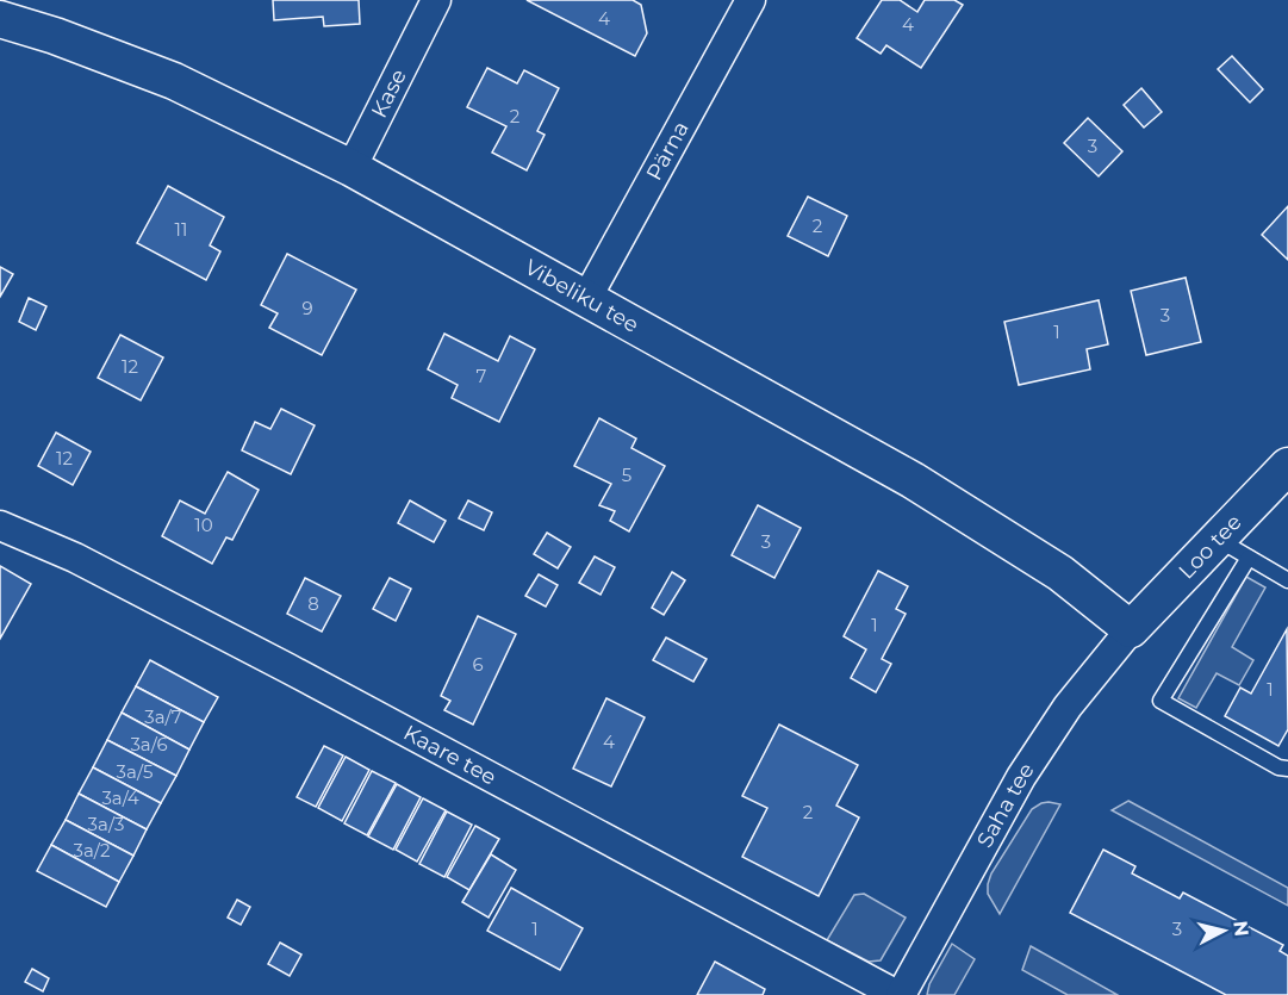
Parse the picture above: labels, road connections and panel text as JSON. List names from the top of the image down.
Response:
{
  "streets": {
    "street": [
      "Kase",
      "Pärna",
      "Vibeliku tee",
      "Loo tee",
      "Kaare tee",
      "Saha tee"
    ]
  },
  "crossings": [
    ["Kase", "Vibeliku tee"],
    ["Pärna", "Vibeliku tee"],
    ["Vibeliku tee", "Loo tee"],
    ["Vibeliku tee", "Saha tee"],
    ["Loo tee", "Saha tee"],
    ["Kaare tee", "Saha tee"]
  ],
  "house_numbers": [
    "4",
    "4",
    "2",
    "3",
    "2",
    "11",
    "9",
    "3",
    "1",
    "12",
    "7",
    "12",
    "5",
    "10",
    "3",
    "8",
    "1",
    "6",
    "1",
    "3a/7",
    "4",
    "3a/6",
    "3a/5",
    "3a/4",
    "2",
    "3a/3",
    "3a/2",
    "1",
    "3"
  ],
  "north": "right"
}
